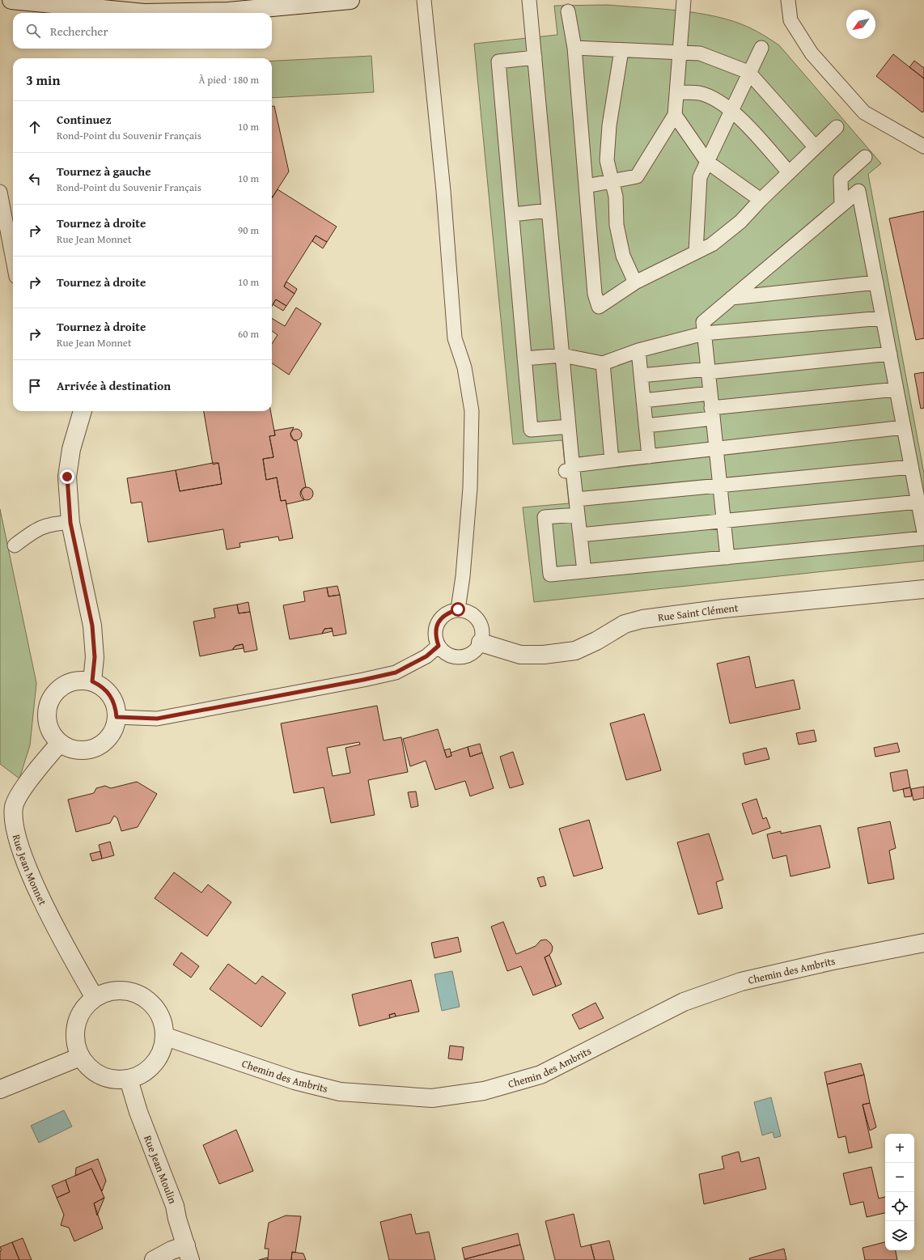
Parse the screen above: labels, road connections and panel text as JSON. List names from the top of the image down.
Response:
{
  "streets": {
    "street": [
      "Rue Saint Clément",
      "Rue Jean Monnet",
      "Chemin des Ambrits",
      "Rue Jean Moulin"
    ]
  },
  "crossings": [
    ["Rue Jean Monnet", "Chemin des Ambrits"],
    ["Rue Jean Monnet", "Rue Jean Moulin"],
    ["Chemin des Ambrits", "Rue Jean Moulin"]
  ],
  "north": "bottom left",
  "page": {
    "search": "Rechercher",
    "heading": ["3 min", "À pied · 180 m"],
    "list": [
      ["Continuez", "Rond-Point du Souvenir Français", "10 m"],
      ["Tournez à gauche", "Rond-Point du Souvenir Français", "10 m"],
      ["Tournez à droite", "Rue Jean Monnet", "90 m"],
      ["Tournez à droite", "10 m"],
      ["Tournez à droite", "Rue Jean Monnet", "60 m"],
      "Arrivée à destination"
    ],
    "map_buttons": ["+", "−"]
  }
}
